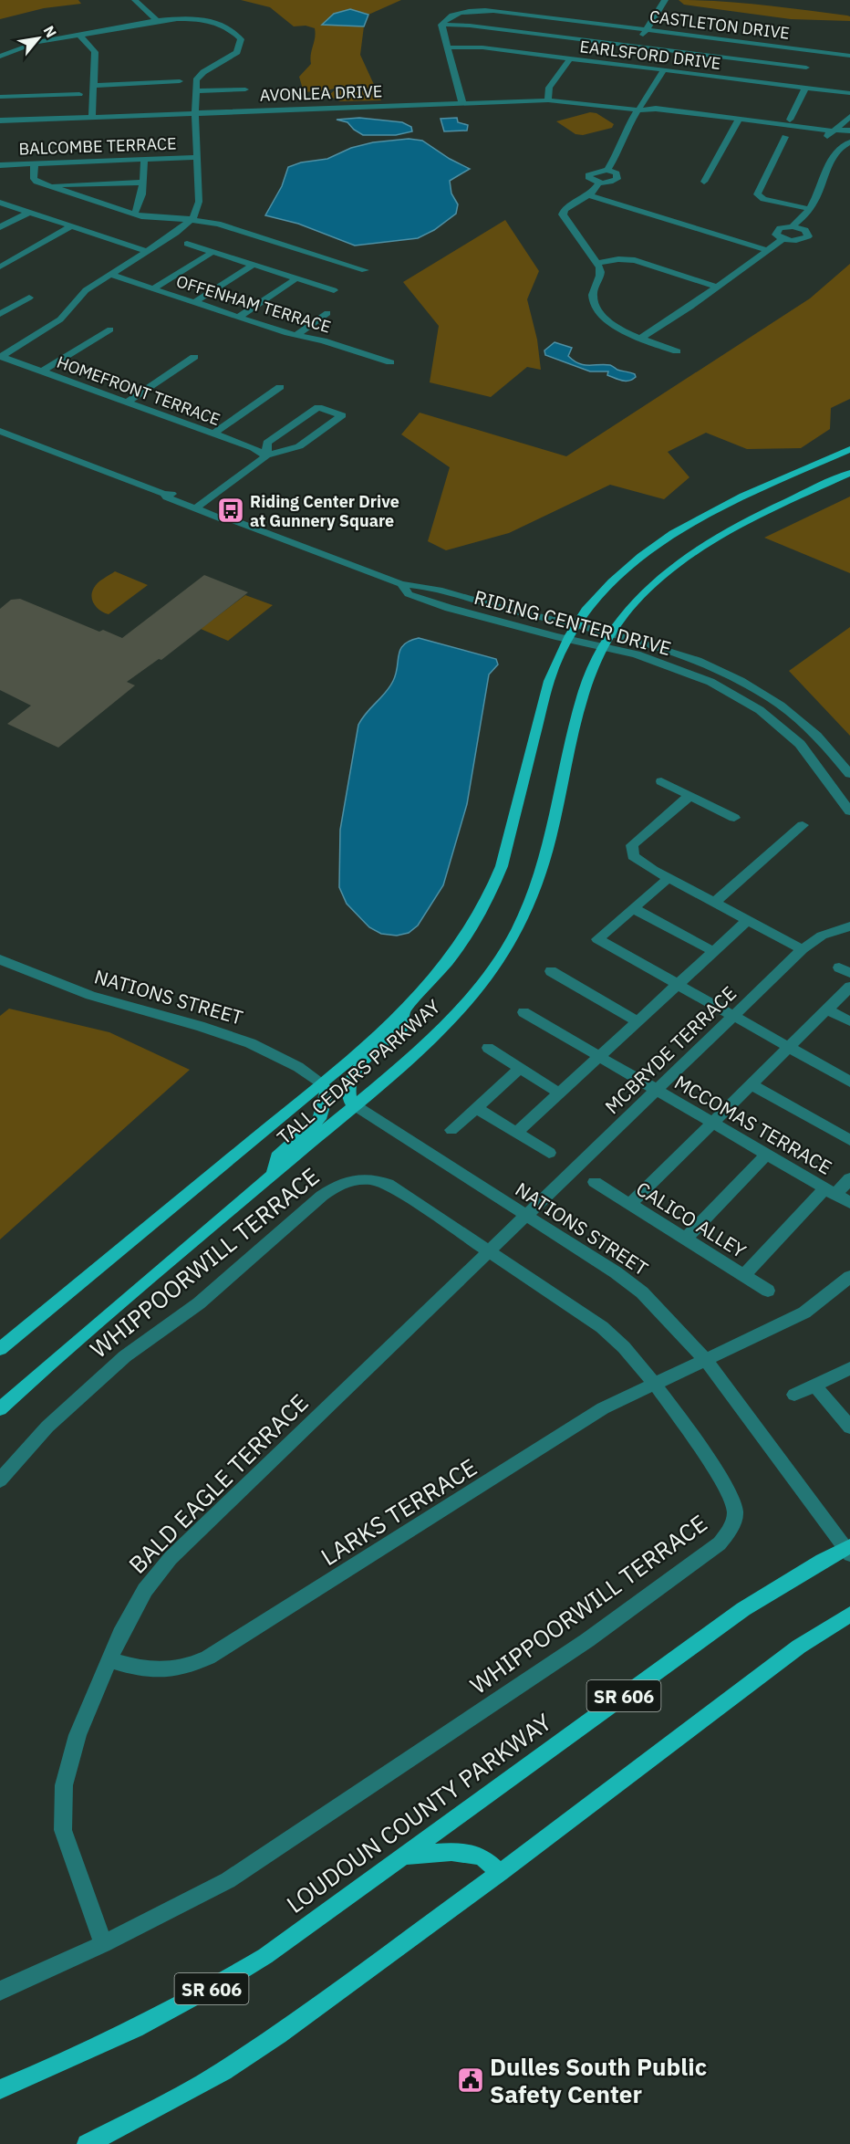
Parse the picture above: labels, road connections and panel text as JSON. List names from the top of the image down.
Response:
{
  "streets": {
    "main road": ["TALL CEDARS PARKWAY", "SR 606", "LOUDOUN COUNTY PARKWAY"],
    "street": [
      "CASTLETON DRIVE",
      "EARLSFORD DRIVE",
      "AVONLEA DRIVE",
      "BALCOMBE TERRACE",
      "OFFENHAM TERRACE",
      "HOMEFRONT TERRACE",
      "RIDING CENTER DRIVE",
      "NATIONS STREET",
      "MCBRYDE TERRACE",
      "MCCOMAS TERRACE",
      "CALICO ALLEY",
      "WHIPPOORWILL TERRACE",
      "BALD EAGLE TERRACE",
      "LARKS TERRACE"
    ]
  },
  "crossings": [
    ["RIDING CENTER DRIVE", "TALL CEDARS PARKWAY"],
    ["NATIONS STREET", "MCBRYDE TERRACE"],
    ["NATIONS STREET", "TALL CEDARS PARKWAY"],
    ["NATIONS STREET", "BALD EAGLE TERRACE"],
    ["NATIONS STREET", "LARKS TERRACE"],
    ["NATIONS STREET", "LOUDOUN COUNTY PARKWAY"],
    ["MCBRYDE TERRACE", "MCCOMAS TERRACE"],
    ["MCBRYDE TERRACE", "BALD EAGLE TERRACE"],
    ["WHIPPOORWILL TERRACE", "BALD EAGLE TERRACE"],
    ["WHIPPOORWILL TERRACE", "LARKS TERRACE"],
    ["BALD EAGLE TERRACE", "LARKS TERRACE"]
  ],
  "places": {
    "bus stop": ["Riding Center Drive at Gunnery Square"],
    "public building": ["Dulles South Public Safety Center"]
  },
  "north": "top right"
}
